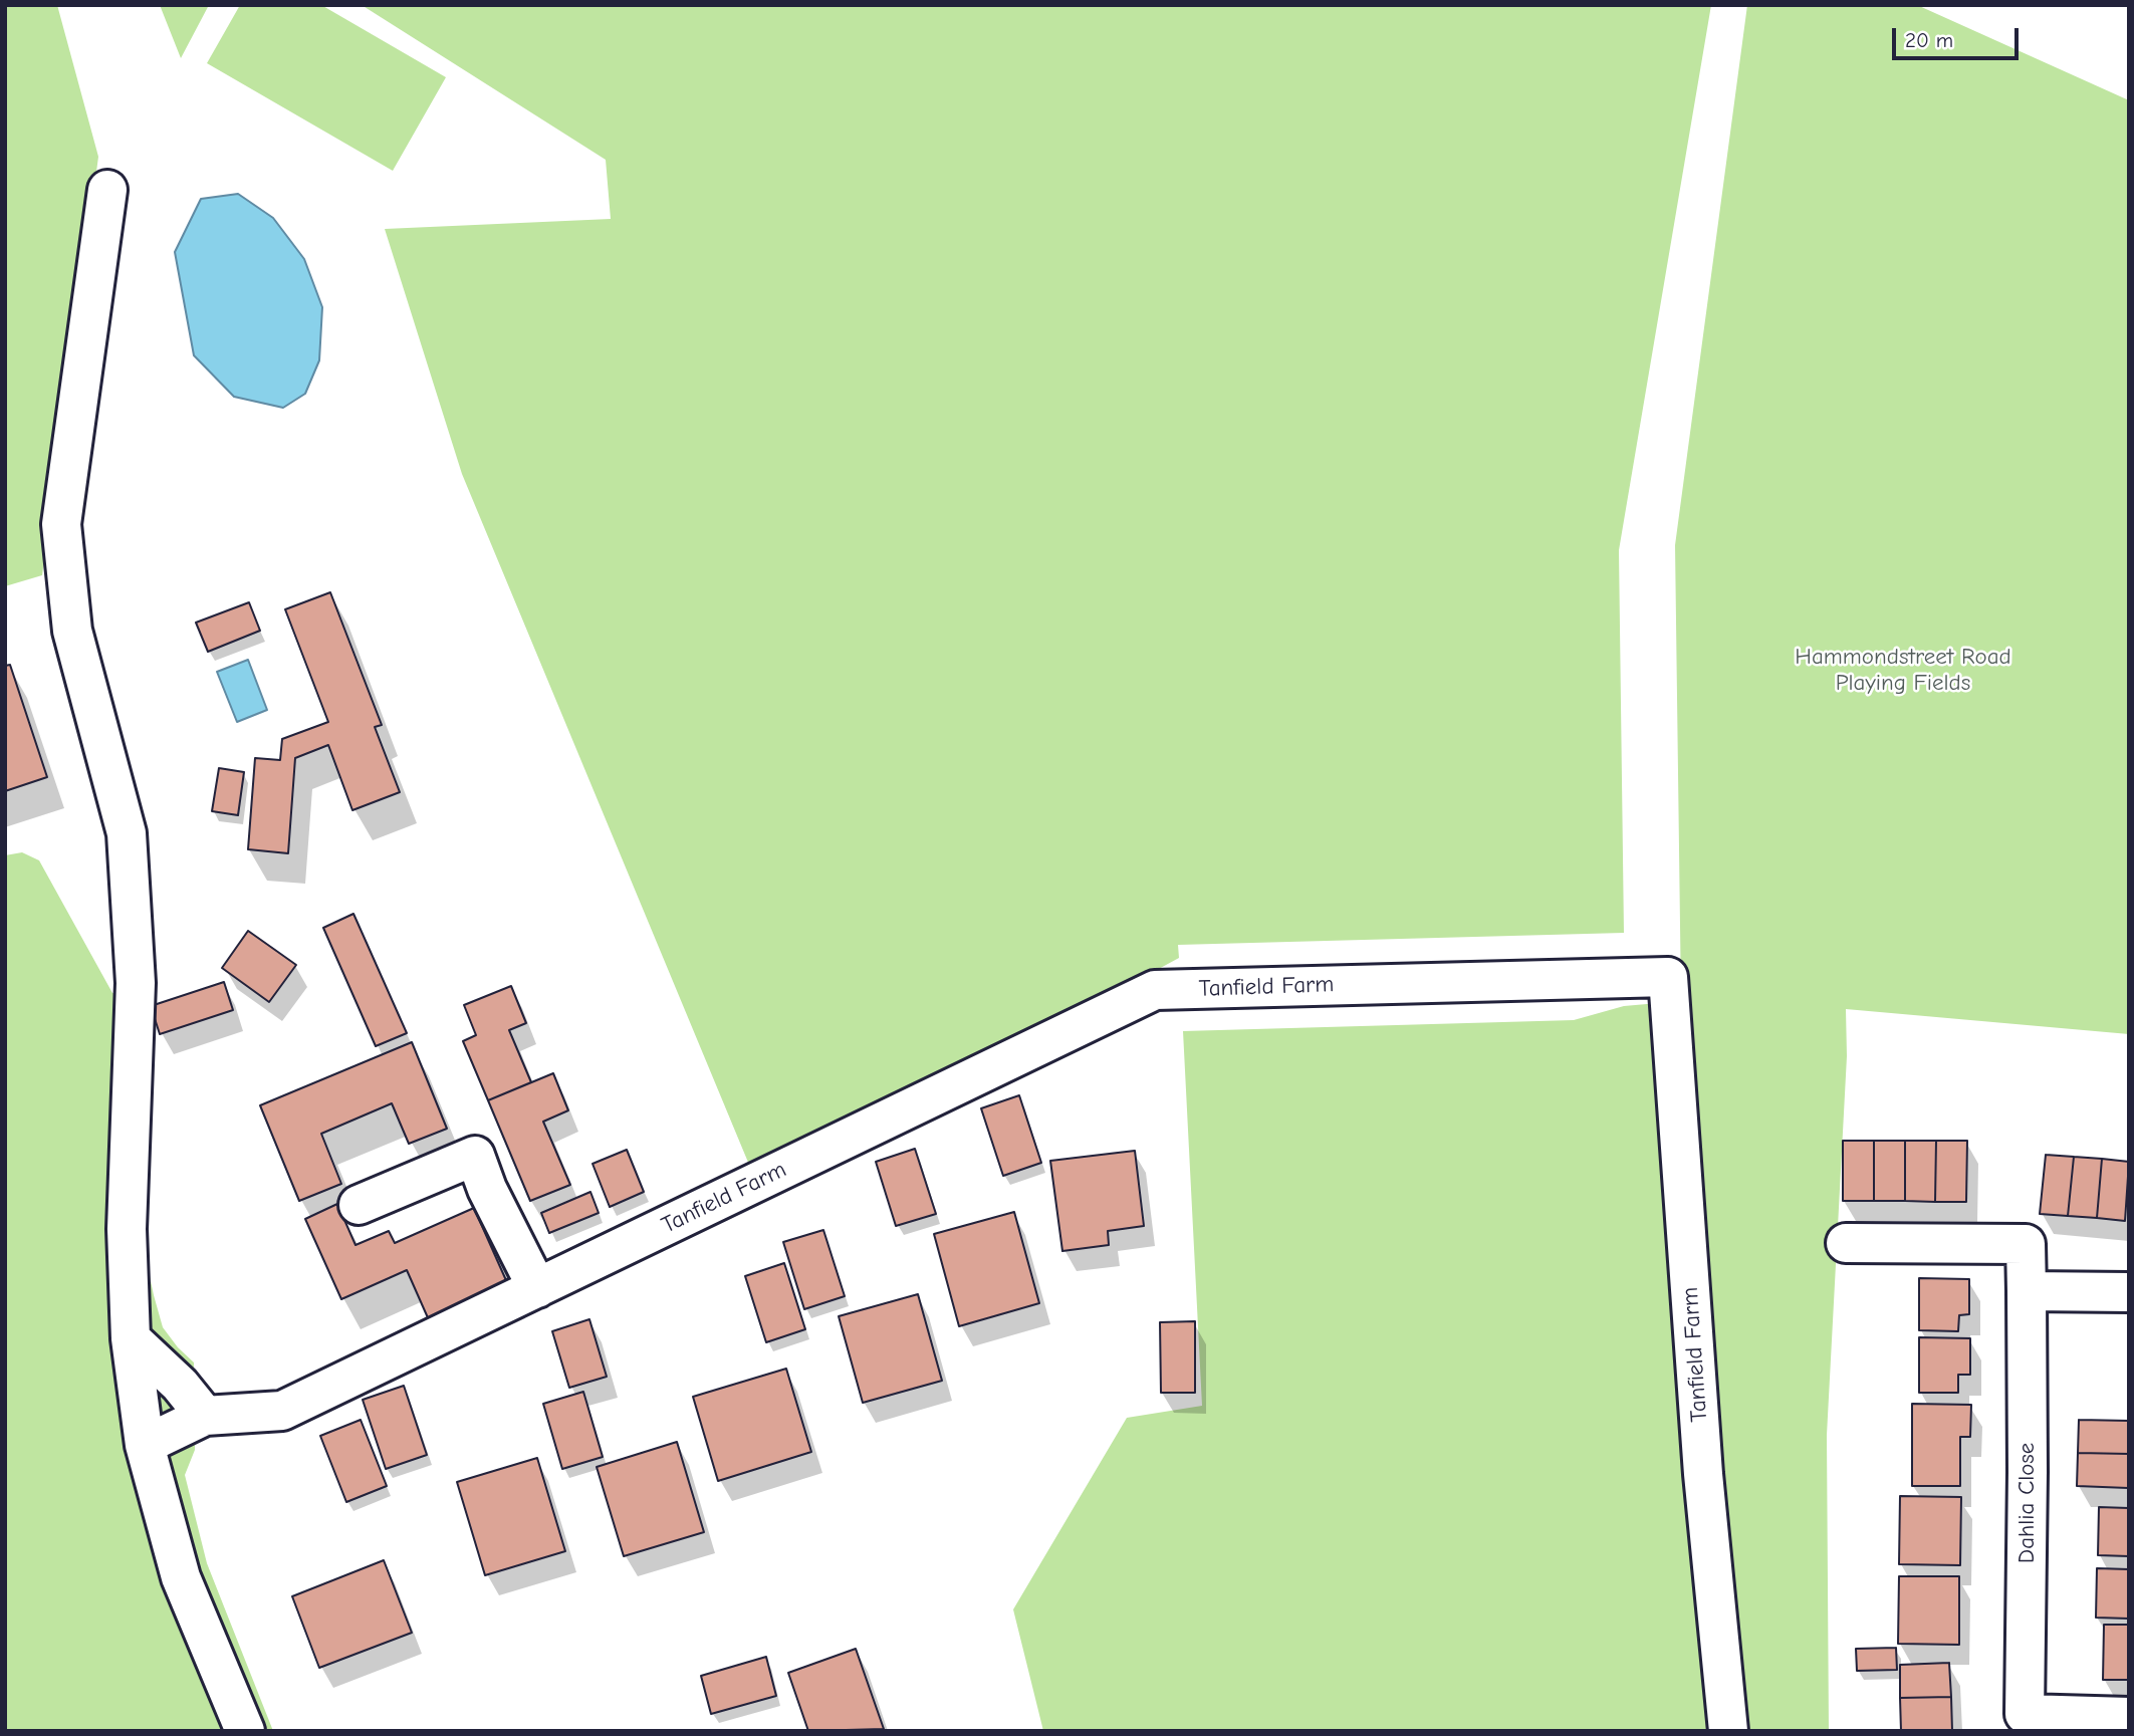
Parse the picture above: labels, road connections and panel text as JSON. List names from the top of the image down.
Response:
{
  "streets": {
    "street": ["Tanfield Farm", "Dahlia Close"]
  },
  "parks": ["Hammondstreet Road Playing Fields"],
  "scale_bar": "20 m"
}
